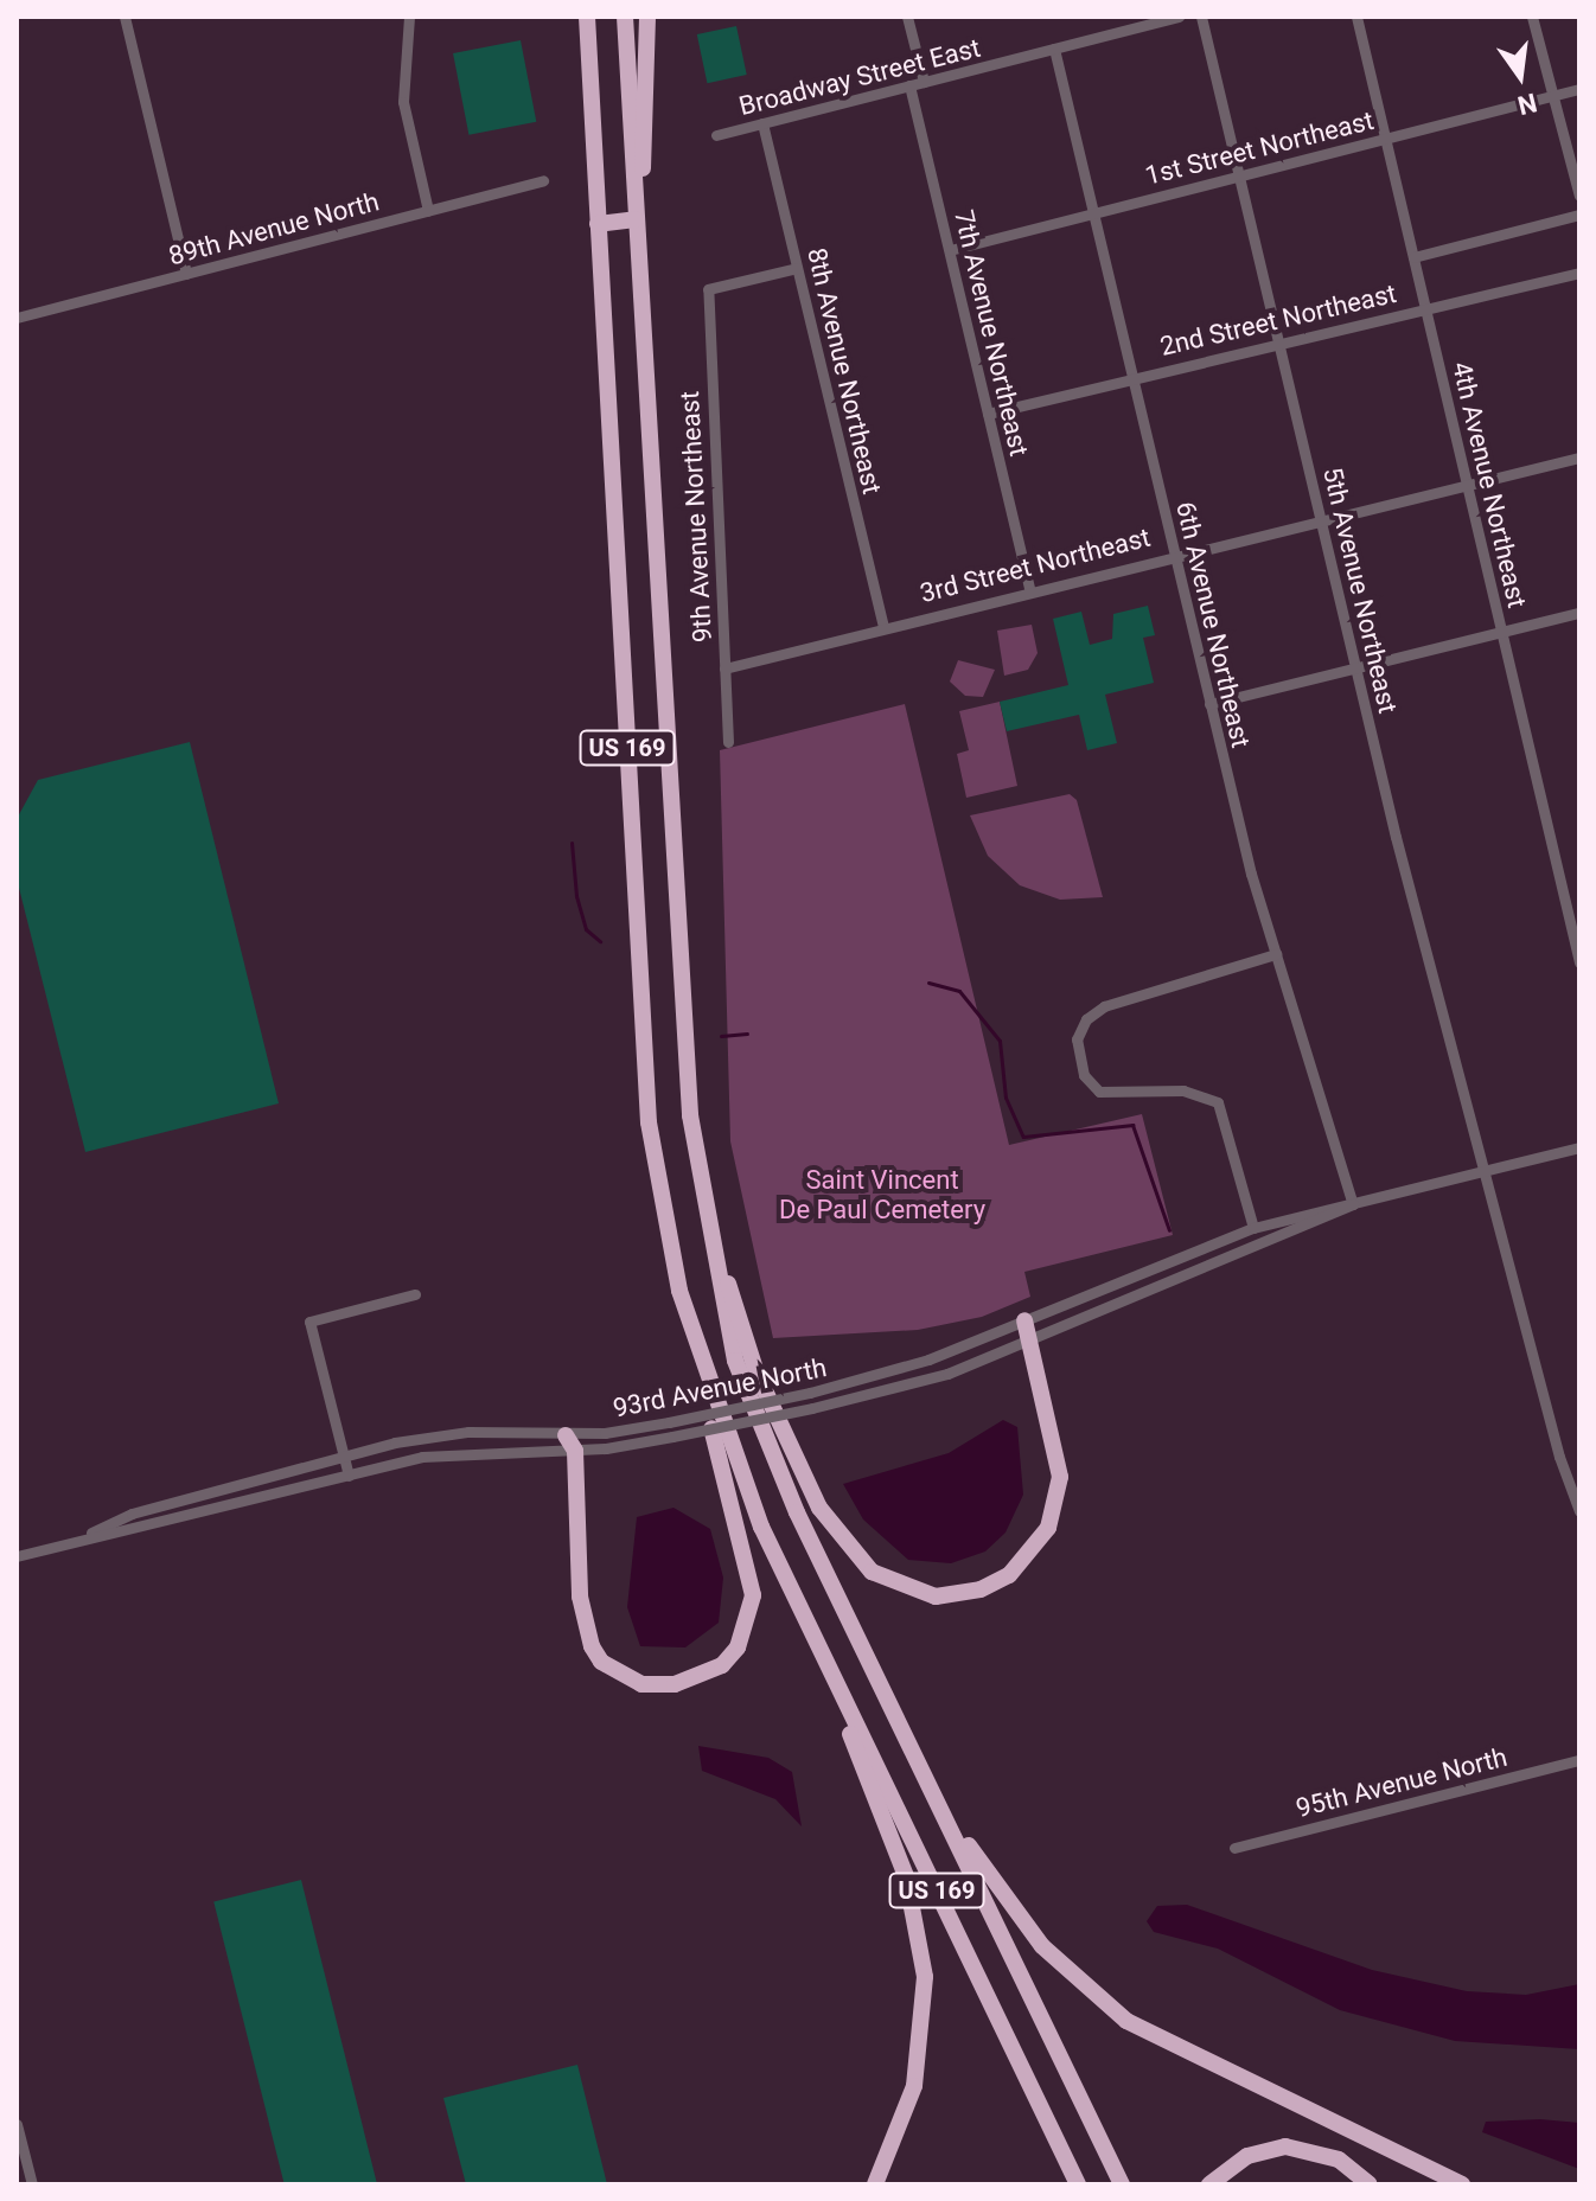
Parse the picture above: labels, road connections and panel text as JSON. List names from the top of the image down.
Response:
{
  "streets": {
    "highway": ["US 169"],
    "street": [
      "Broadway Street East",
      "1st Street Northeast",
      "89th Avenue North",
      "2nd Street Northeast",
      "7th Avenue Northeast",
      "8th Avenue Northeast",
      "4th Avenue Northeast",
      "9th Avenue Northeast",
      "3rd Street Northeast",
      "5th Avenue Northeast",
      "6th Avenue Northeast",
      "93rd Avenue North",
      "95th Avenue North"
    ]
  },
  "crossings": [
    ["Broadway Street East", "7th Avenue Northeast"],
    ["Broadway Street East", "8th Avenue Northeast"],
    ["Broadway Street East", "6th Avenue Northeast"],
    ["1st Street Northeast", "7th Avenue Northeast"],
    ["1st Street Northeast", "4th Avenue Northeast"],
    ["1st Street Northeast", "5th Avenue Northeast"],
    ["1st Street Northeast", "6th Avenue Northeast"],
    ["2nd Street Northeast", "7th Avenue Northeast"],
    ["2nd Street Northeast", "4th Avenue Northeast"],
    ["2nd Street Northeast", "5th Avenue Northeast"],
    ["2nd Street Northeast", "6th Avenue Northeast"],
    ["7th Avenue Northeast", "3rd Street Northeast"],
    ["8th Avenue Northeast", "9th Avenue Northeast"],
    ["8th Avenue Northeast", "3rd Street Northeast"],
    ["4th Avenue Northeast", "3rd Street Northeast"],
    ["9th Avenue Northeast", "3rd Street Northeast"],
    ["3rd Street Northeast", "5th Avenue Northeast"],
    ["3rd Street Northeast", "6th Avenue Northeast"],
    ["5th Avenue Northeast", "93rd Avenue North"],
    ["6th Avenue Northeast", "93rd Avenue North"]
  ],
  "parks": ["Saint Vincent De Paul Cemetery"],
  "north": "bottom"
}
